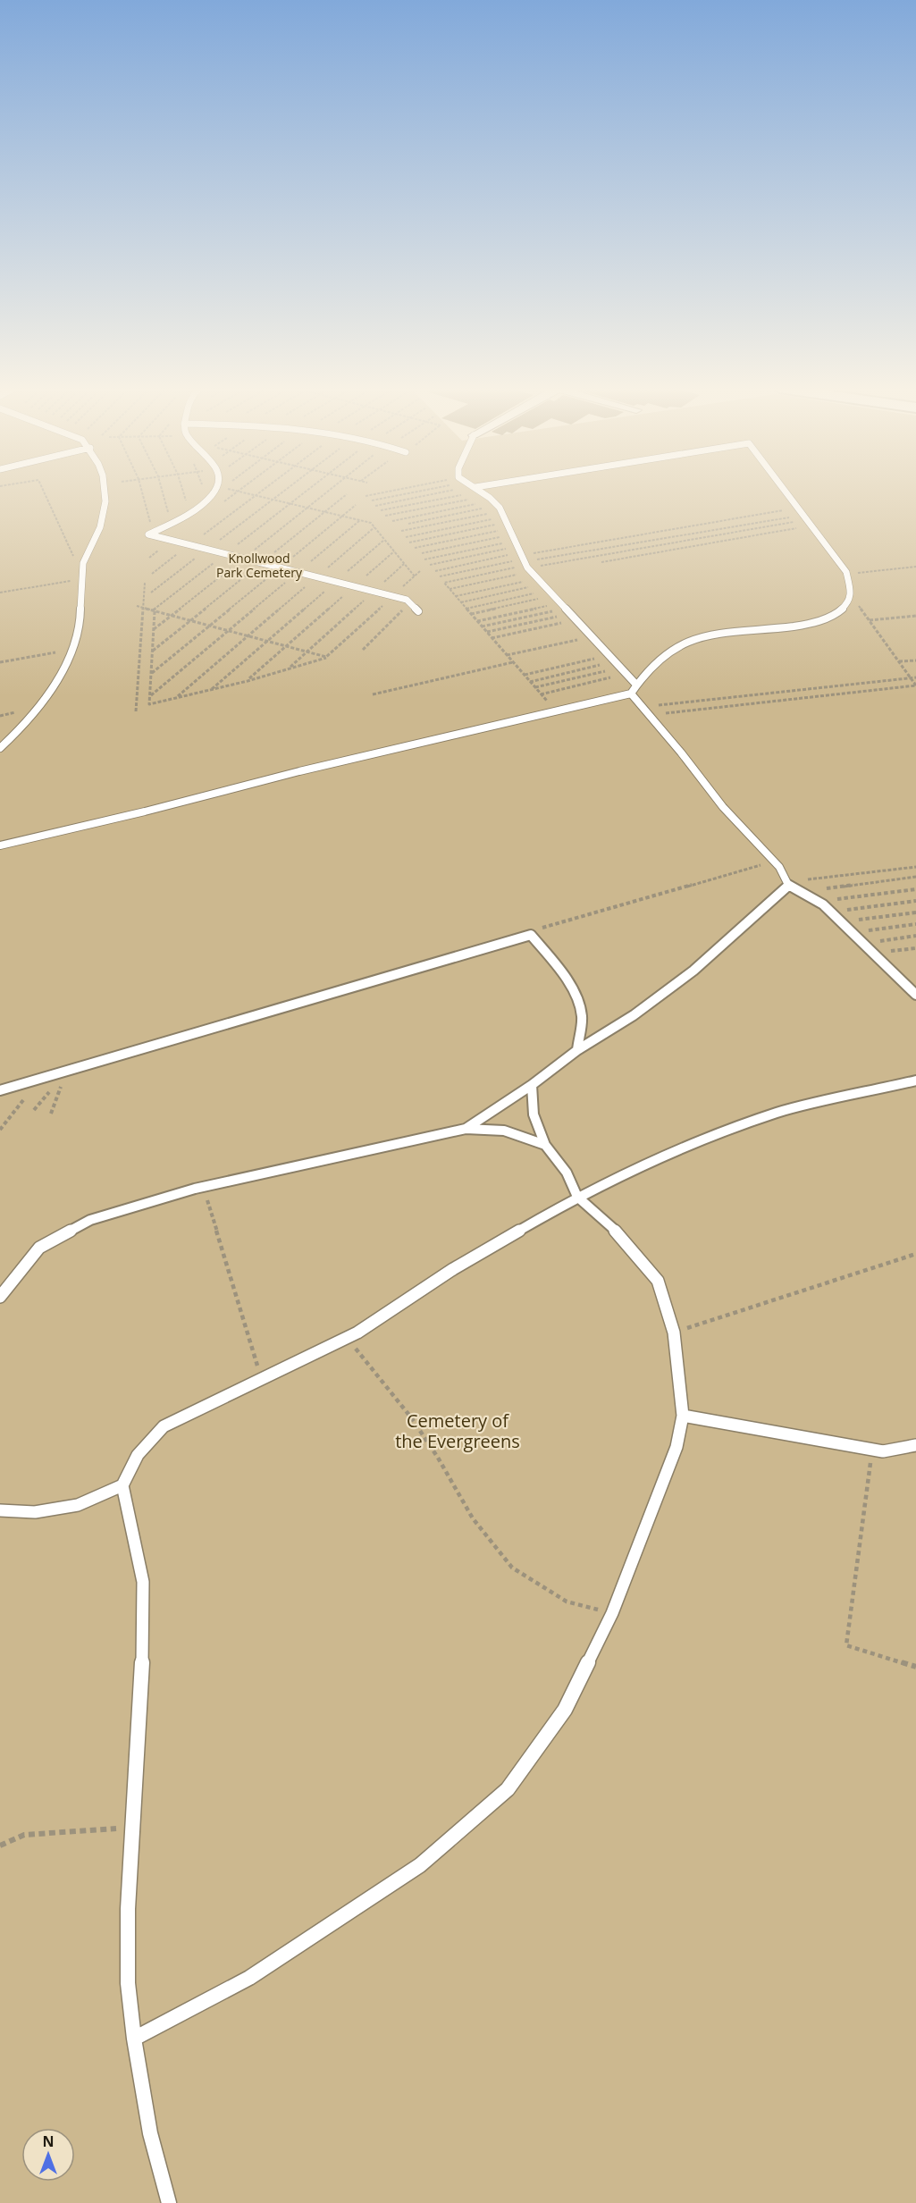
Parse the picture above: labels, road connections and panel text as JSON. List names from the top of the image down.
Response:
{
  "parks": ["Knollwood Park Cemetery", "Cemetery of the Evergreens"],
  "north": "top"
}
